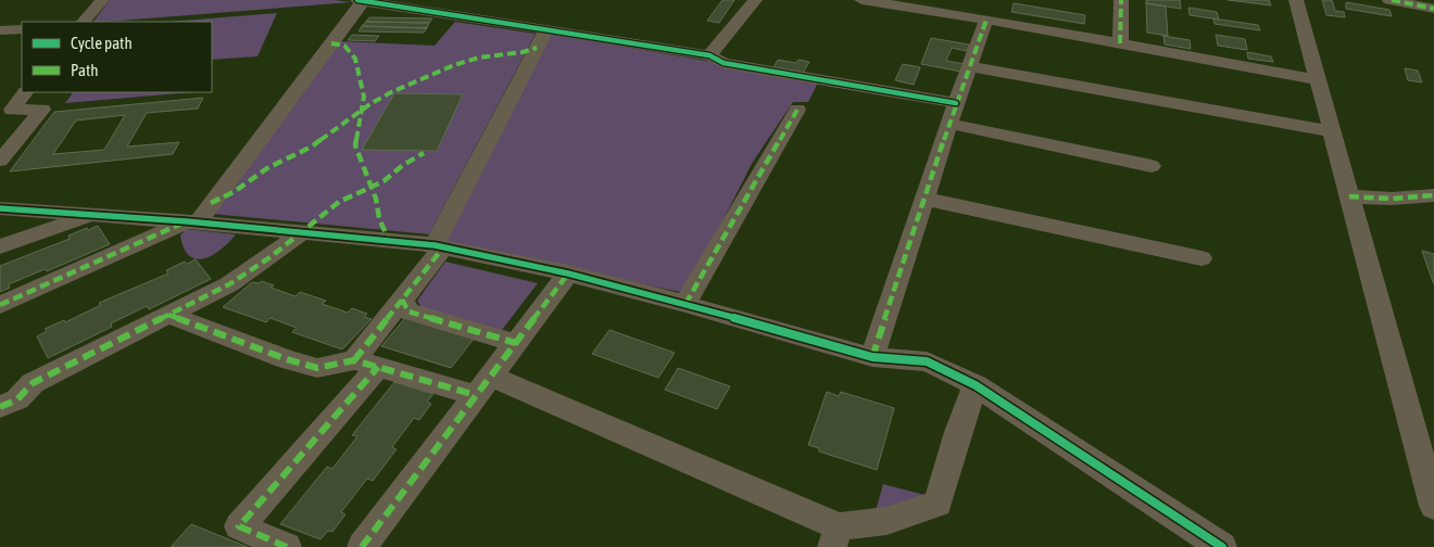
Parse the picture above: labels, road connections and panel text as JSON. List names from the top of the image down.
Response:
{
  "legend": ["Cycle path", "Path"]
}
